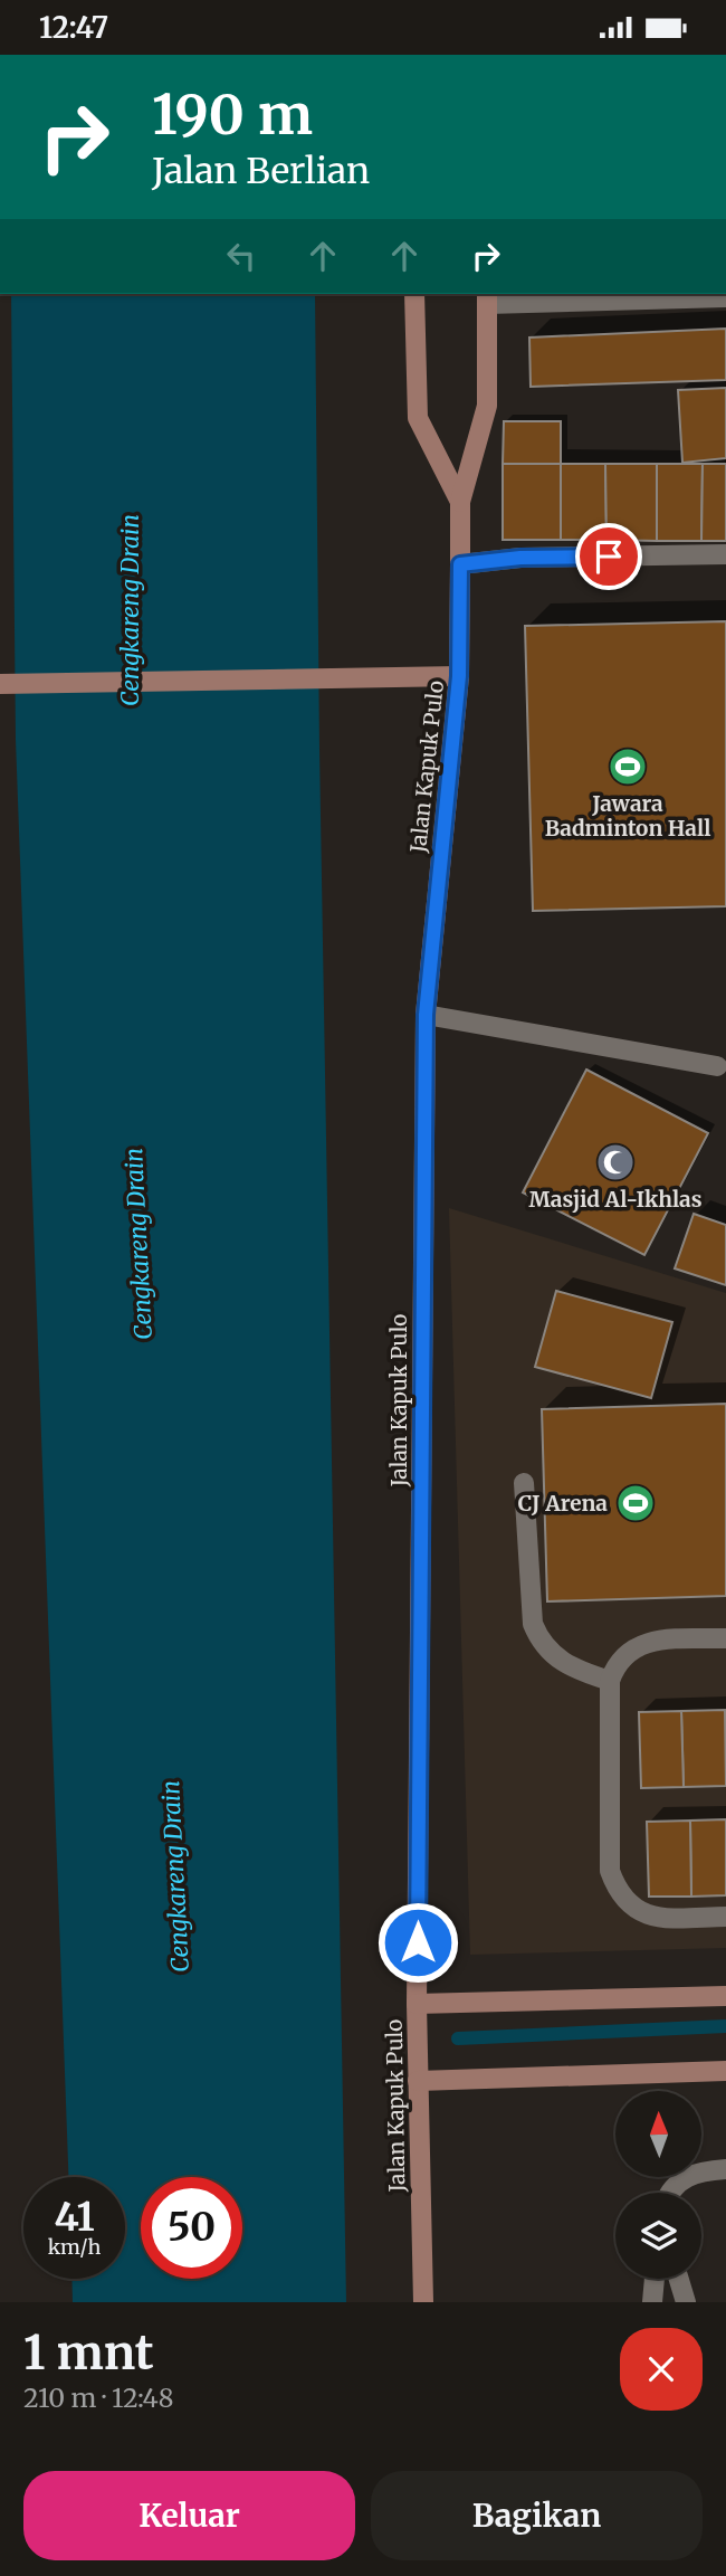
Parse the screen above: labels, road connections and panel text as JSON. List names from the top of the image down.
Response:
{
  "streets": {
    "main road": ["Jalan Kapuk Pulo"]
  },
  "water": ["Cengkareng Drain"],
  "places": {
    "sports": ["Jawara Badminton Hall", "CJ Arena"],
    "mosque": ["Masjid Al-Ikhlas"]
  },
  "north": "top",
  "page": {
    "status": "12:47",
    "turn": ["190 m", "Jalan Berlian"],
    "speed": "41 km/h",
    "limit": "50",
    "heading": ["1 mnt", "210 m · 12:48"],
    "buttons": ["Keluar", "Bagikan"]
  }
}
